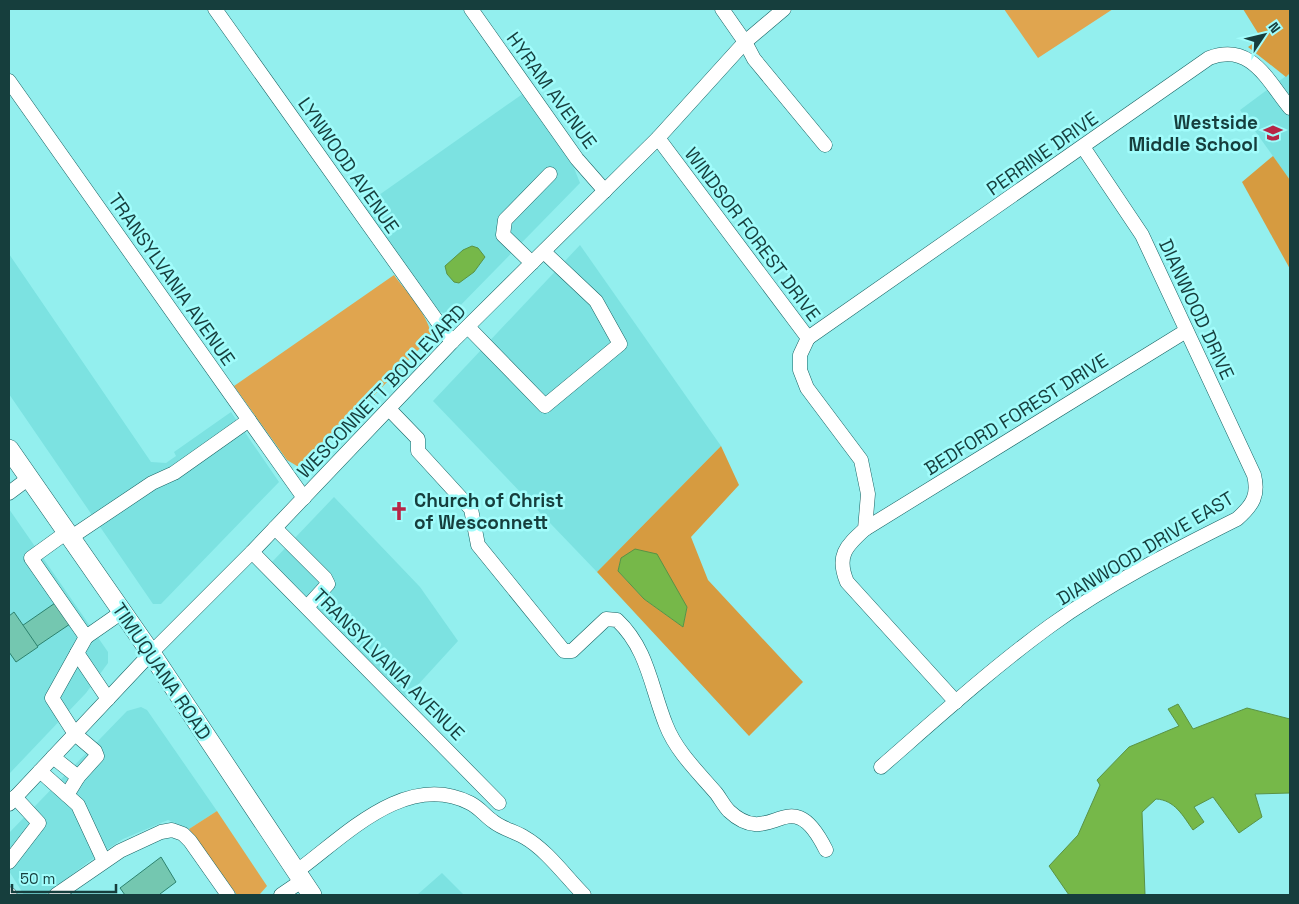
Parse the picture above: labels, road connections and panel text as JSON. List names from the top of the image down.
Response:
{
  "streets": {
    "main road": ["TIMUQUANA ROAD"],
    "street": [
      "HYRAM AVENUE",
      "PERRINE DRIVE",
      "LYNWOOD AVENUE",
      "WINDSOR FOREST DRIVE",
      "TRANSYLVANIA AVENUE",
      "DIANWOOD DRIVE",
      "WESCONNETT BOULEVARD",
      "BEDFORD FOREST DRIVE",
      "DIANWOOD DRIVE EAST"
    ]
  },
  "crossings": [
    ["HYRAM AVENUE", "WESCONNETT BOULEVARD"],
    ["PERRINE DRIVE", "WINDSOR FOREST DRIVE"],
    ["PERRINE DRIVE", "DIANWOOD DRIVE"],
    ["LYNWOOD AVENUE", "WESCONNETT BOULEVARD"],
    ["WINDSOR FOREST DRIVE", "WESCONNETT BOULEVARD"],
    ["WINDSOR FOREST DRIVE", "BEDFORD FOREST DRIVE"],
    ["TRANSYLVANIA AVENUE", "WESCONNETT BOULEVARD"],
    ["DIANWOOD DRIVE", "BEDFORD FOREST DRIVE"],
    ["DIANWOOD DRIVE", "DIANWOOD DRIVE EAST"],
    ["WESCONNETT BOULEVARD", "TIMUQUANA ROAD"]
  ],
  "places": {
    "school or university": ["Westside Middle School"],
    "church": ["Church of Christ of Wesconnett"]
  },
  "scale_bar": "50 m",
  "north": "top right"
}
